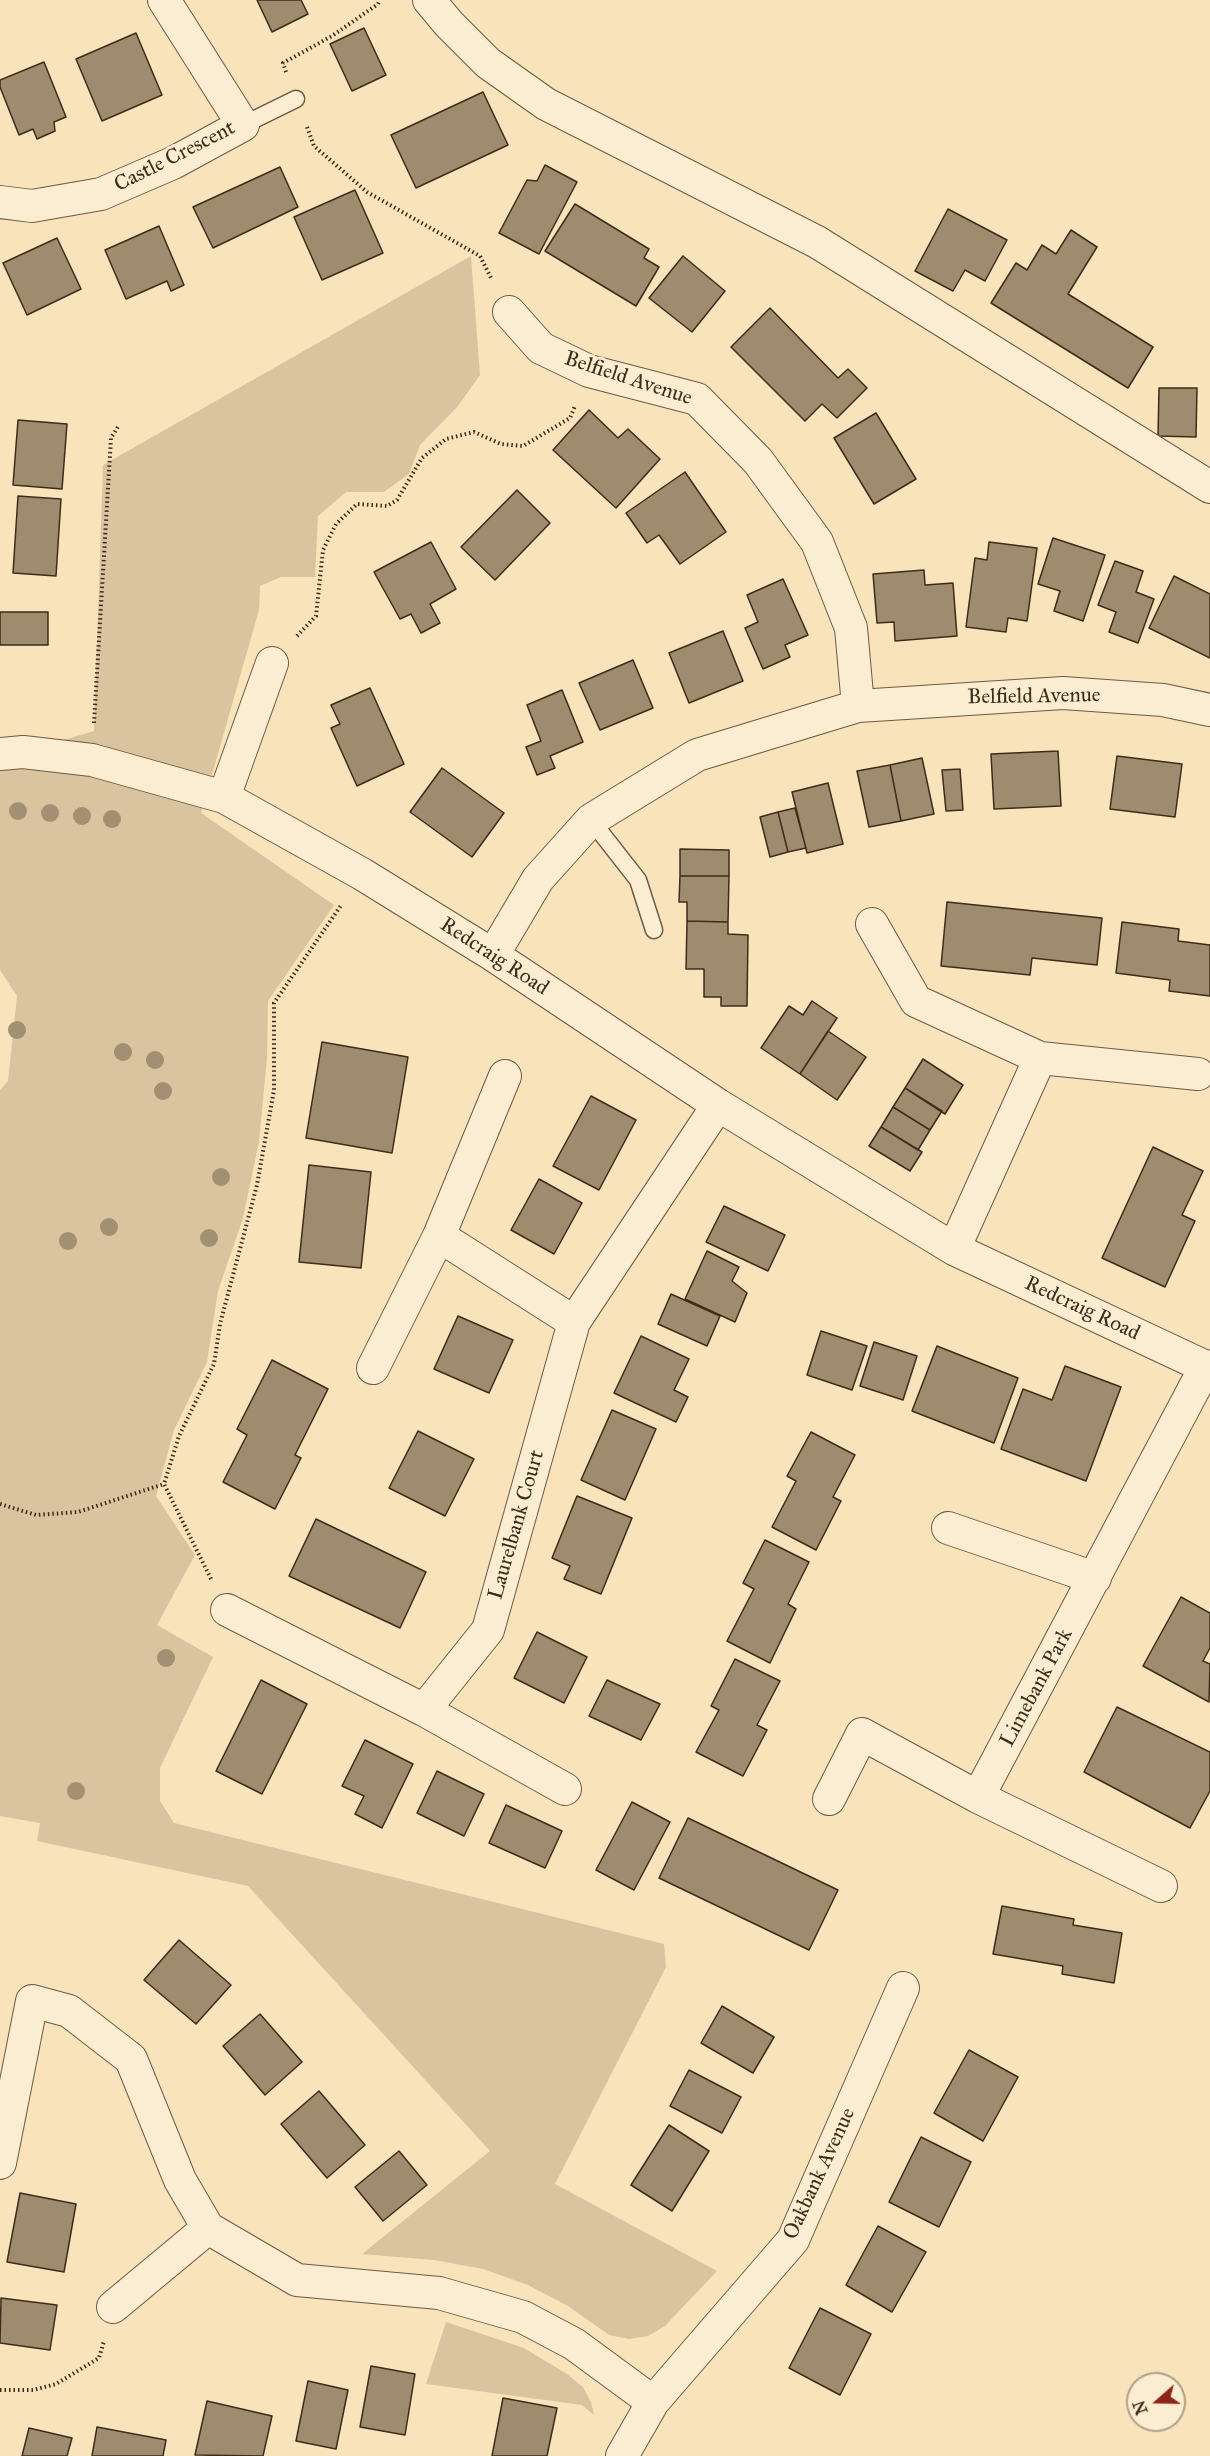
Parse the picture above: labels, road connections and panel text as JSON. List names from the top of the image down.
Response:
{
  "streets": {
    "street": [
      "Castle Crescent",
      "Belfield Avenue",
      "Redcraig Road",
      "Laurelbank Court",
      "Limebank Park",
      "Oakbank Avenue"
    ]
  },
  "crossings": [
    ["Belfield Avenue", "Redcraig Road"],
    ["Redcraig Road", "Laurelbank Court"],
    ["Redcraig Road", "Limebank Park"]
  ],
  "north": "left"
}
